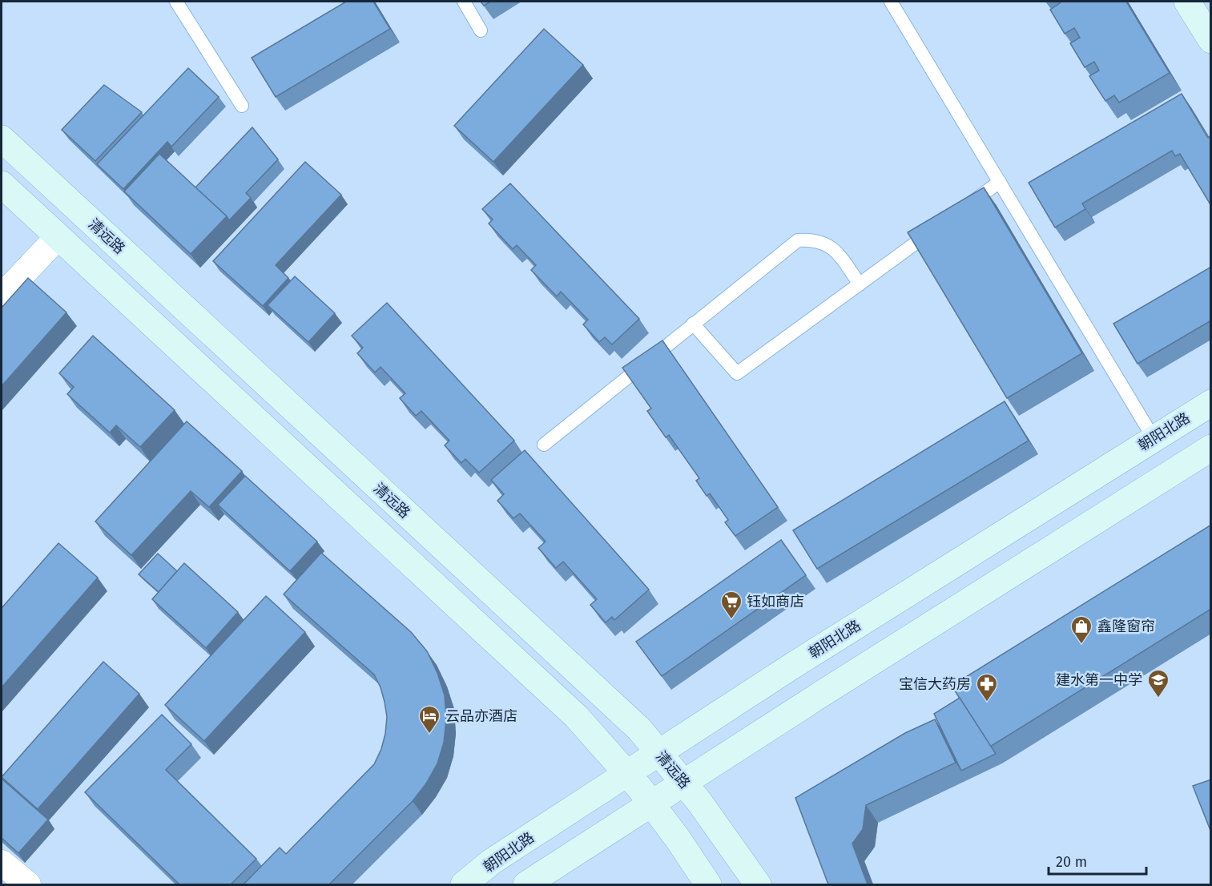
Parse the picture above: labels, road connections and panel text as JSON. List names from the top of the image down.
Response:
{
  "streets": {
    "main road": ["清远路", "朝阳北路"]
  },
  "crossings": [
    ["清远路", "朝阳北路"]
  ],
  "places": {
    "supermarket": ["钰如商店"],
    "shop": ["鑫隆窗帘"],
    "school or university": ["建水第一中学"],
    "pharmacy": ["宝信大药房"],
    "hotel": ["云品亦酒店"]
  },
  "scale_bar": "20 m"
}
